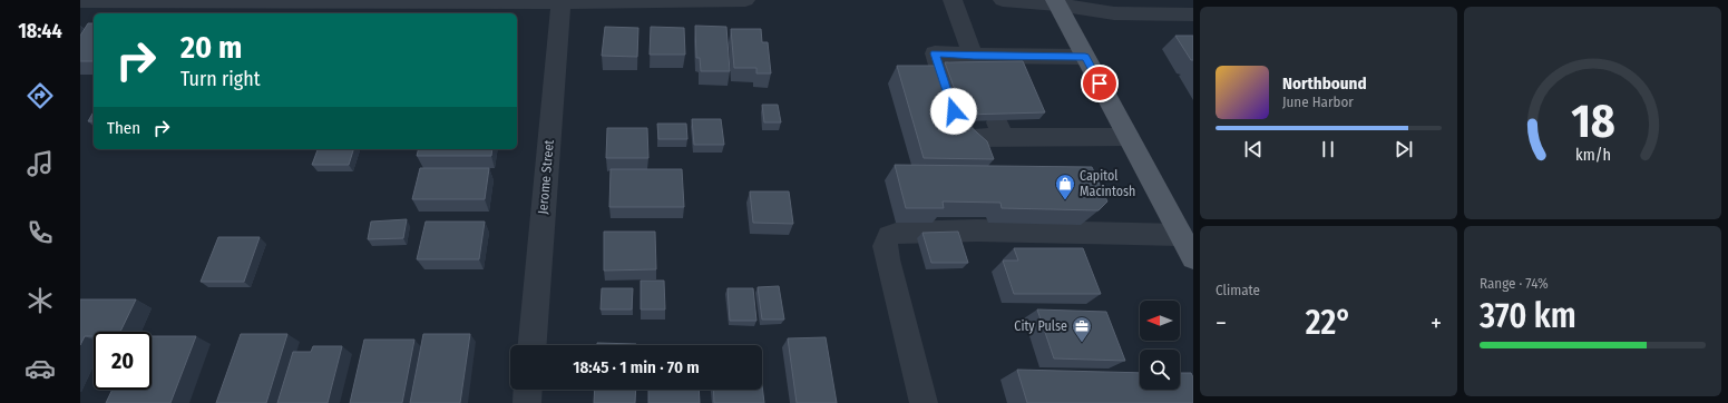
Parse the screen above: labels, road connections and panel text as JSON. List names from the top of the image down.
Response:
{
  "streets": {
    "street": ["Jerome Street"]
  },
  "places": {
    "shop": ["Capitol Macintosh"],
    "office": ["City Pulse"]
  },
  "north": "left",
  "page": {
    "tabs": "18:44",
    "turn": ["20 m", "Turn right"],
    "song": ["Northbound", "June Harbor"],
    "then": "Then",
    "tile": [
      "Climate",
      ["Range · 74%", "370 km"]
    ],
    "heat": ["−", "22°", "+"],
    "limit": "20",
    "trip": "18:45 · 1 min · 70 m",
    "gauge": ["18", "km/h"]
  }
}
